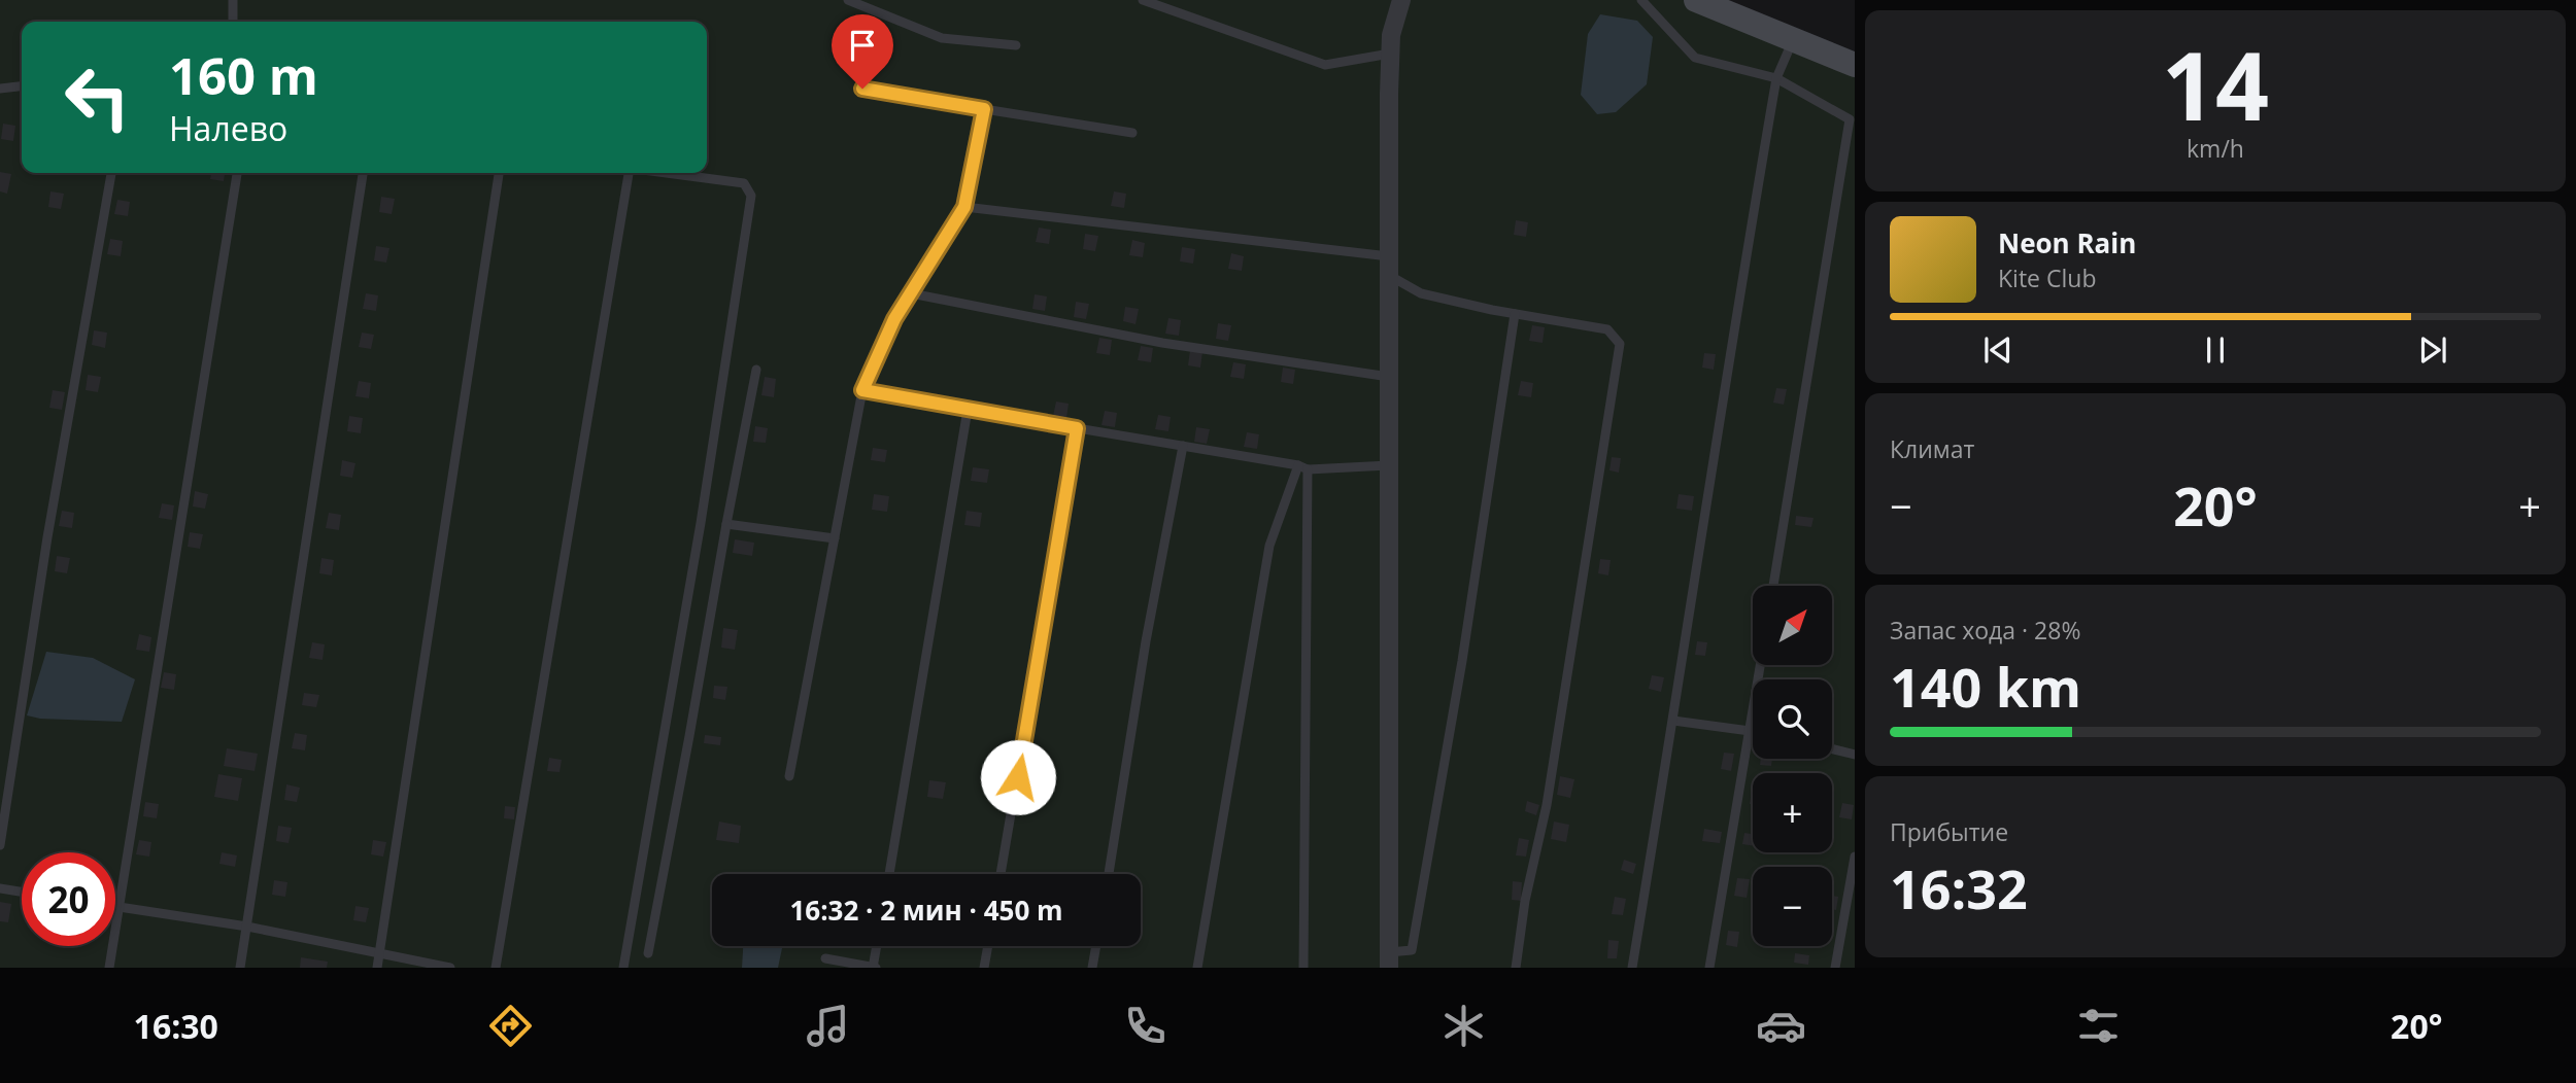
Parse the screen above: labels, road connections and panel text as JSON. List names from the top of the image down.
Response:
{
  "north": "top right",
  "page": {
    "tile": [
      ["14", "km/h"],
      "Климат",
      ["Запас хода · 28%", "140 km"],
      ["Прибытие", "16:32"]
    ],
    "turn": ["160 m", "Налево"],
    "song": ["Neon Rain", "Kite Club"],
    "heat": ["−", "20°", "+"],
    "map_buttons": ["+", "−"],
    "limit": "20",
    "trip": "16:32 · 2 мин · 450 m",
    "tabs": ["16:30", "20°"]
  }
}
